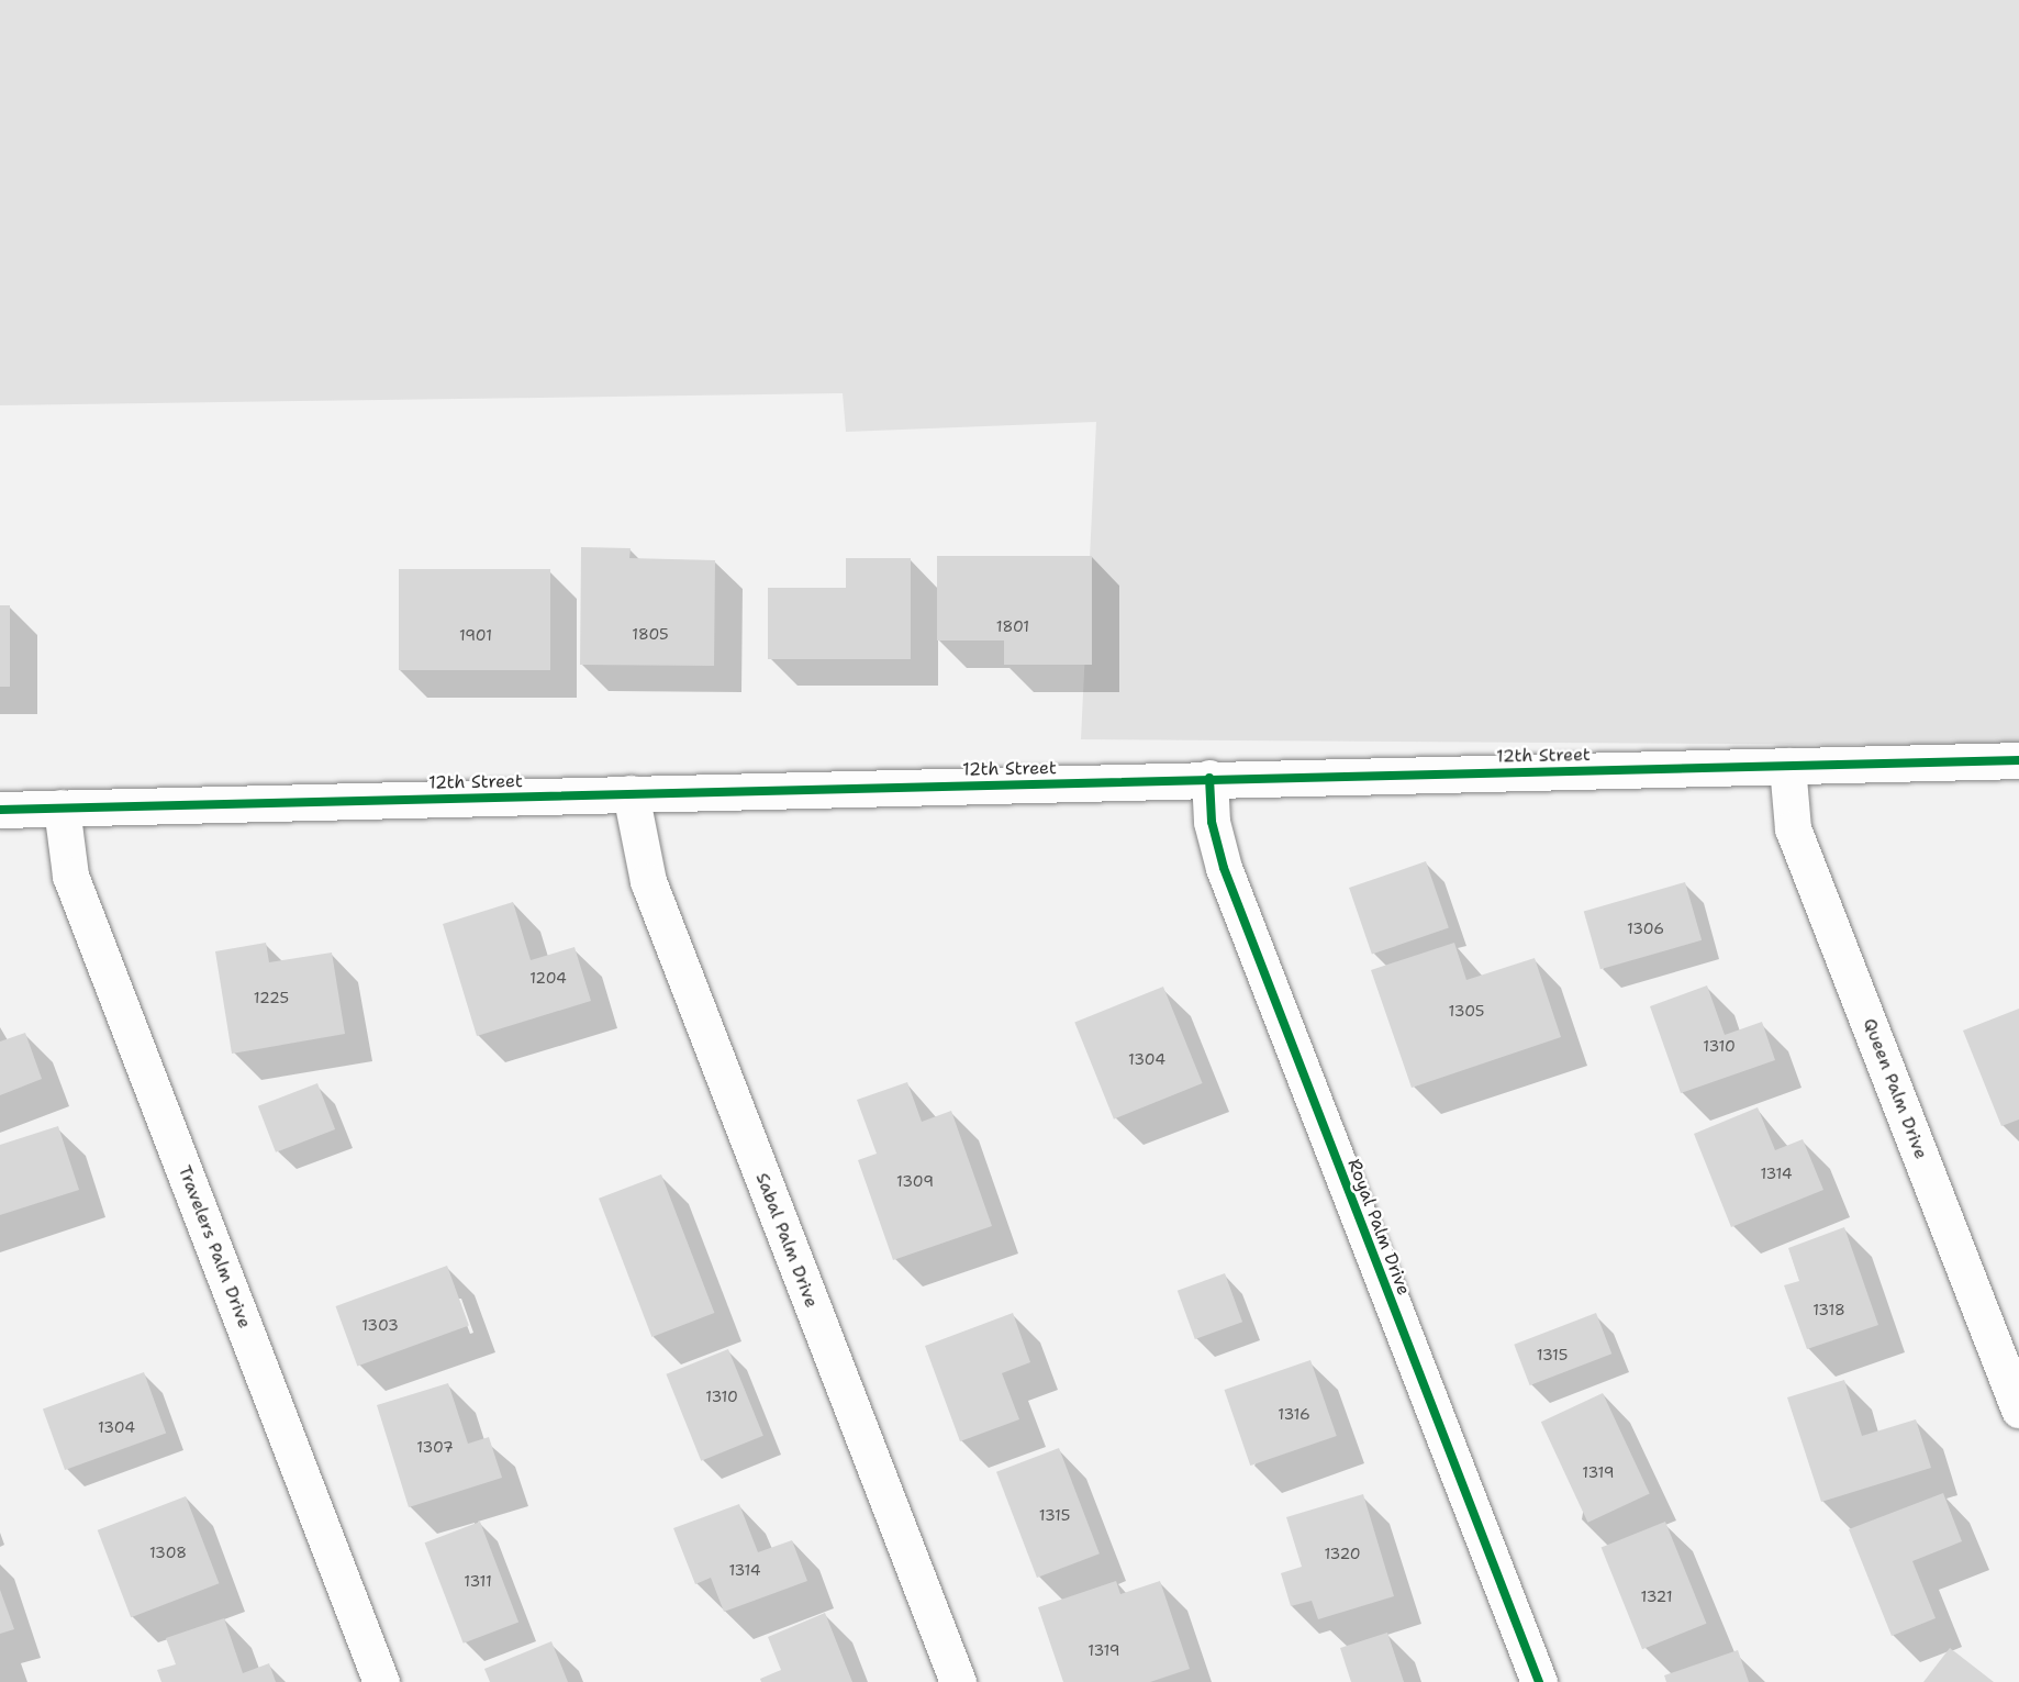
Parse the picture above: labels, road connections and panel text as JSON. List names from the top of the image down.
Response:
{
  "streets": {
    "street": [
      "12th Street",
      "Queen Palm Drive",
      "Royal Palm Drive",
      "Sabal Palm Drive",
      "Travelers Palm Drive"
    ]
  },
  "crossings": [
    ["12th Street", "Queen Palm Drive"],
    ["12th Street", "Royal Palm Drive"],
    ["12th Street", "Sabal Palm Drive"],
    ["12th Street", "Travelers Palm Drive"]
  ],
  "house_numbers": [
    "1801",
    "1805",
    "1901",
    "1306",
    "1204",
    "1225",
    "1305",
    "1310",
    "1304",
    "1314",
    "1309",
    "1318",
    "1303",
    "1315",
    "1310",
    "1316",
    "1304",
    "1307",
    "1319",
    "1315",
    "1308",
    "1320",
    "1314",
    "1311",
    "1321",
    "1319"
  ]
}
